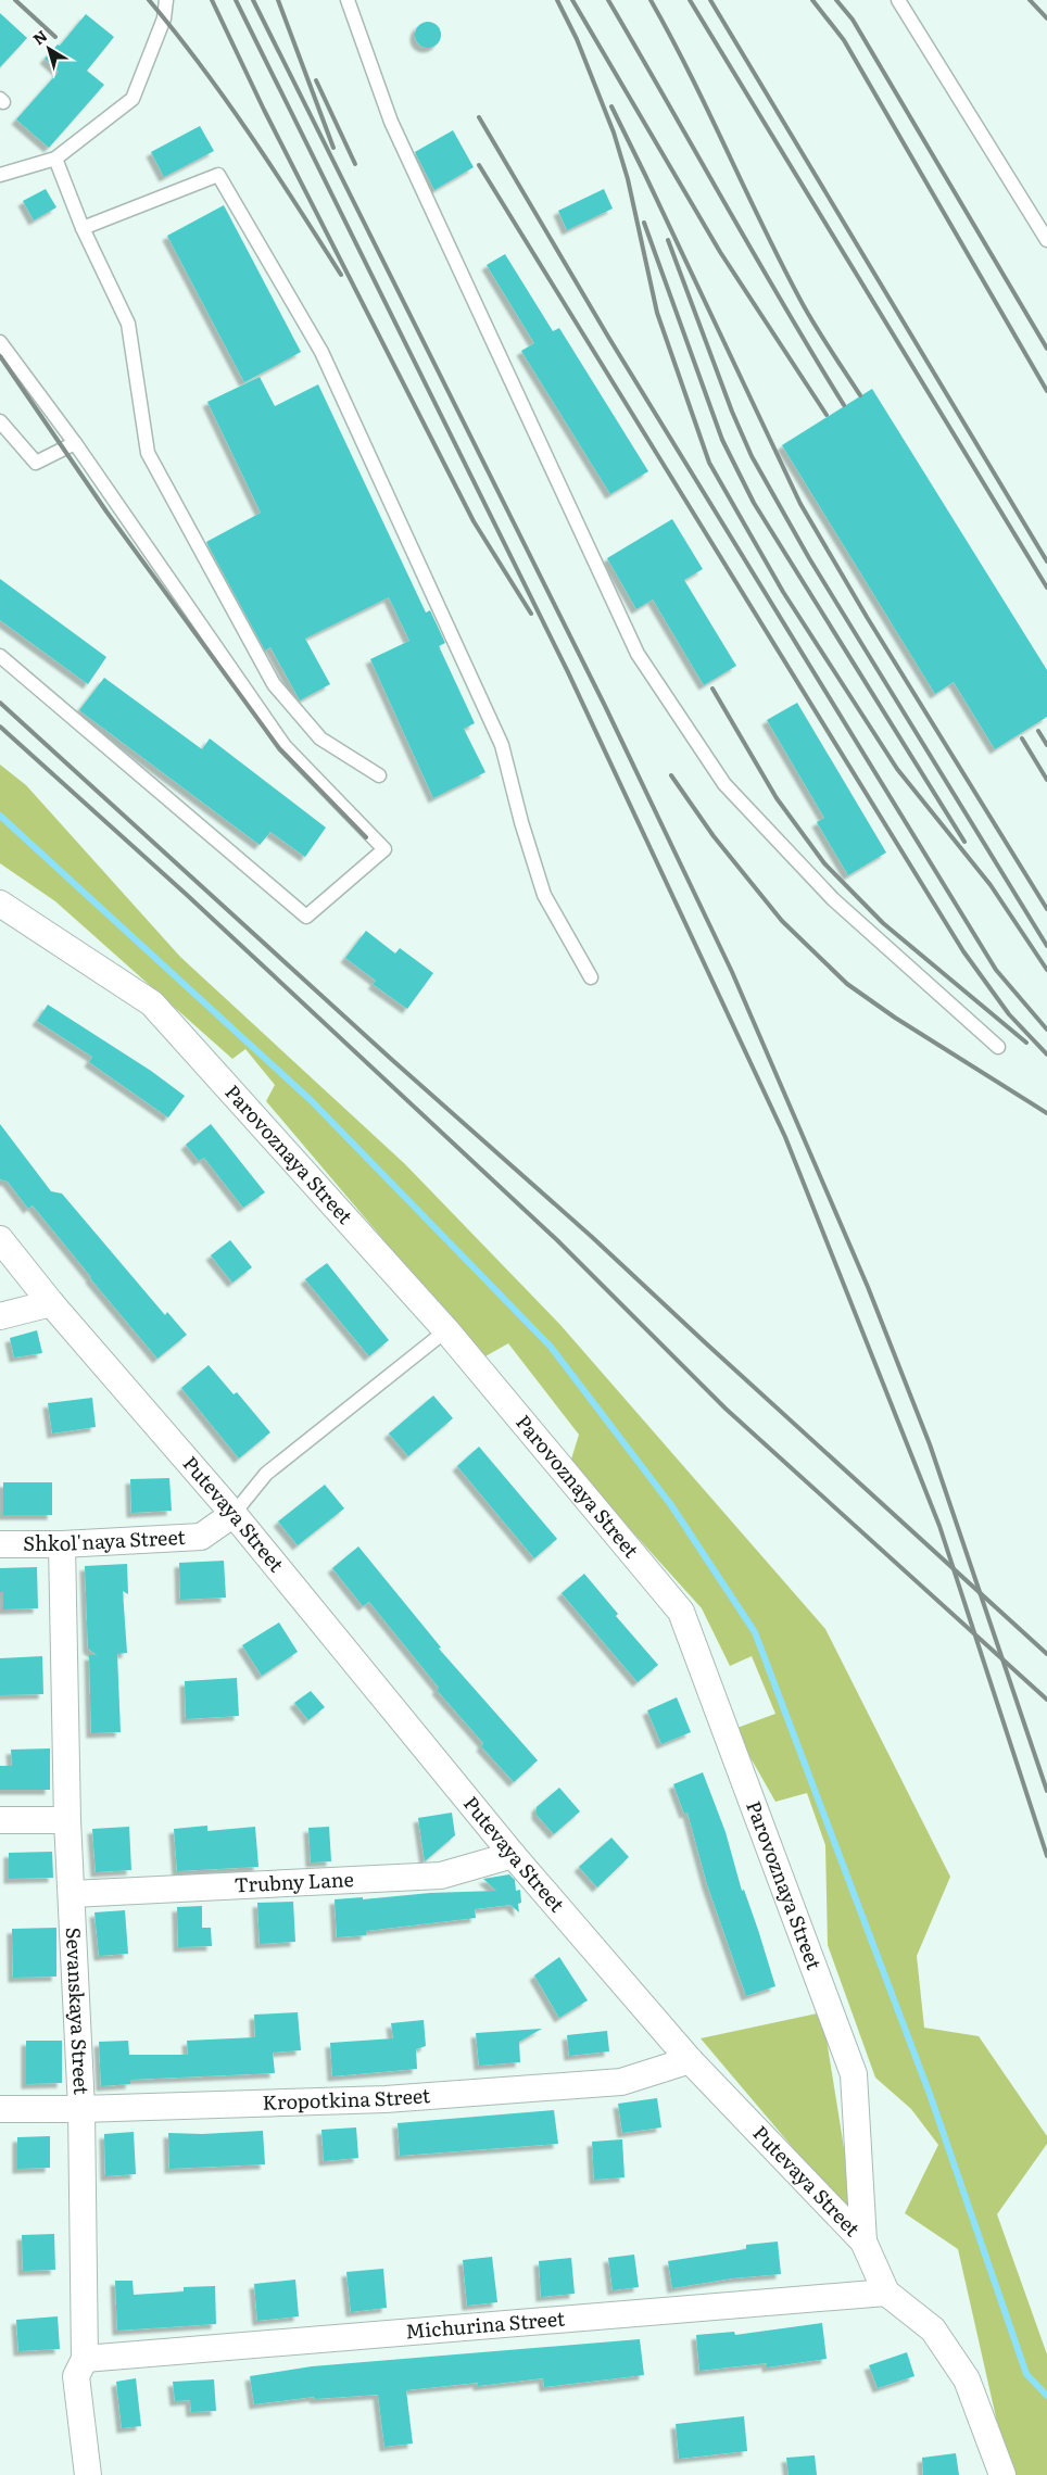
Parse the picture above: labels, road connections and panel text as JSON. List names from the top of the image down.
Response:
{
  "streets": {
    "street": [
      "Parovoznaya Street",
      "Putevaya Street",
      "Shkol'naya Street",
      "Trubny Lane",
      "Sevanskaya Street",
      "Kropotkina Street",
      "Michurina Street"
    ]
  },
  "crossings": [
    ["Parovoznaya Street", "Putevaya Street"],
    ["Putevaya Street", "Shkol'naya Street"],
    ["Putevaya Street", "Trubny Lane"],
    ["Putevaya Street", "Kropotkina Street"],
    ["Putevaya Street", "Michurina Street"],
    ["Shkol'naya Street", "Sevanskaya Street"],
    ["Trubny Lane", "Sevanskaya Street"],
    ["Sevanskaya Street", "Kropotkina Street"],
    ["Sevanskaya Street", "Michurina Street"]
  ],
  "north": "top left"
}
